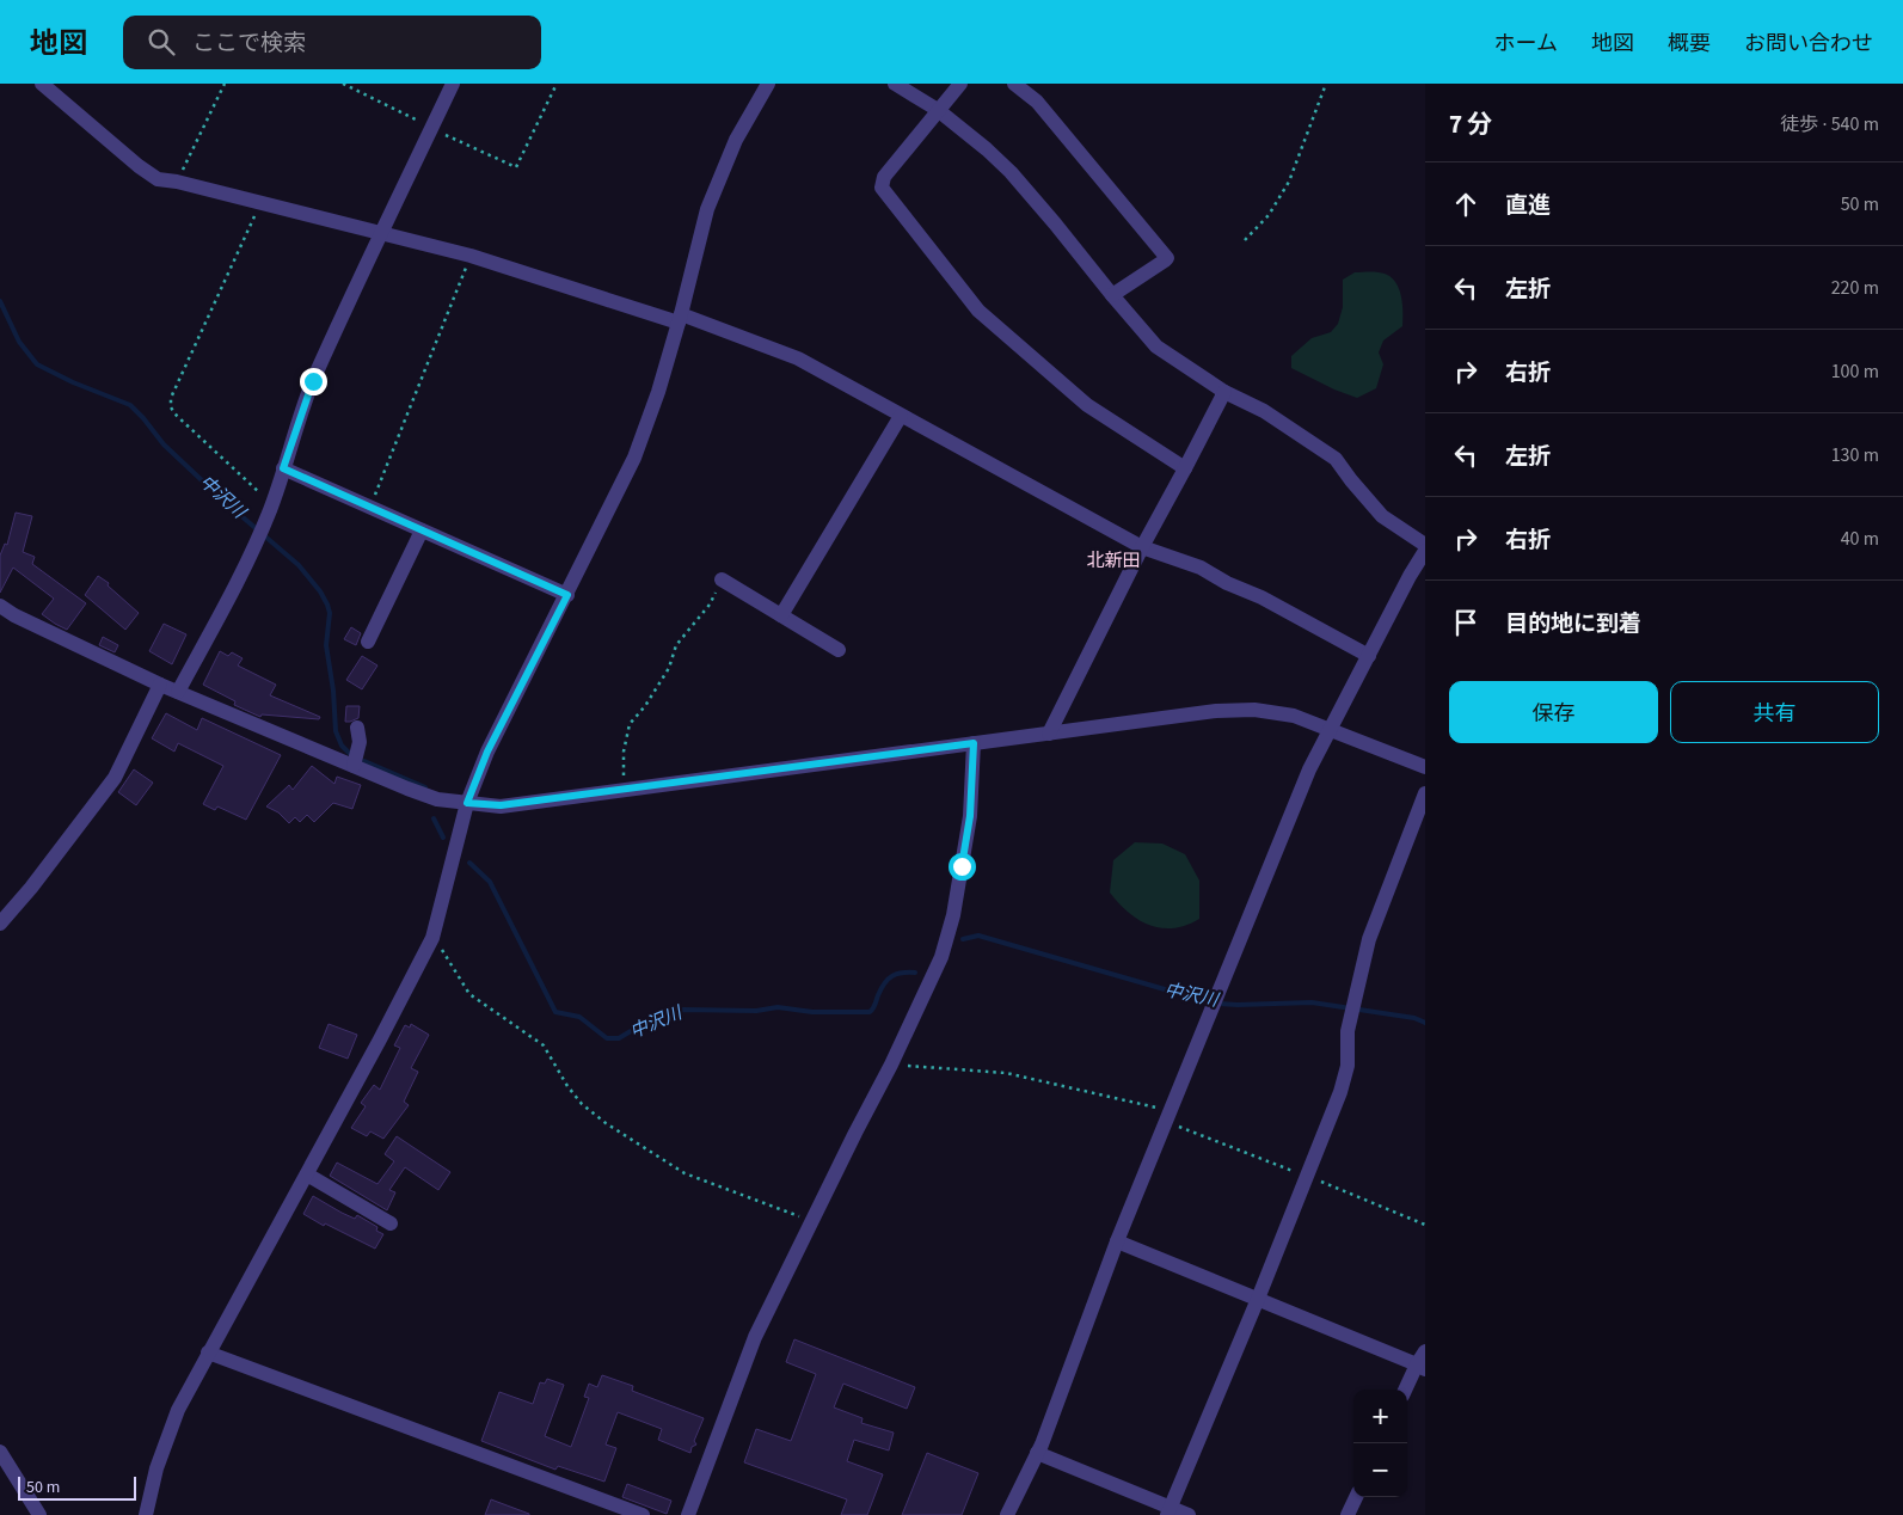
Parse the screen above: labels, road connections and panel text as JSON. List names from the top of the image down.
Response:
{
  "districts": ["北新田"],
  "water": ["中沢川"],
  "scale_bar": "50 m",
  "page": {
    "header": "地図",
    "search": "ここで検索",
    "nav": [
      "ホーム",
      "地図",
      "概要",
      "お問い合わせ"
    ],
    "heading": ["7 分", "徒歩 · 540 m"],
    "list": [
      ["直進", "50 m"],
      ["左折", "220 m"],
      ["右折", "100 m"],
      ["左折", "130 m"],
      ["右折", "40 m"],
      "目的地に到着"
    ],
    "buttons": ["保存", "共有"],
    "map_buttons": ["+", "−"],
    "scale": "50 m"
  }
}
